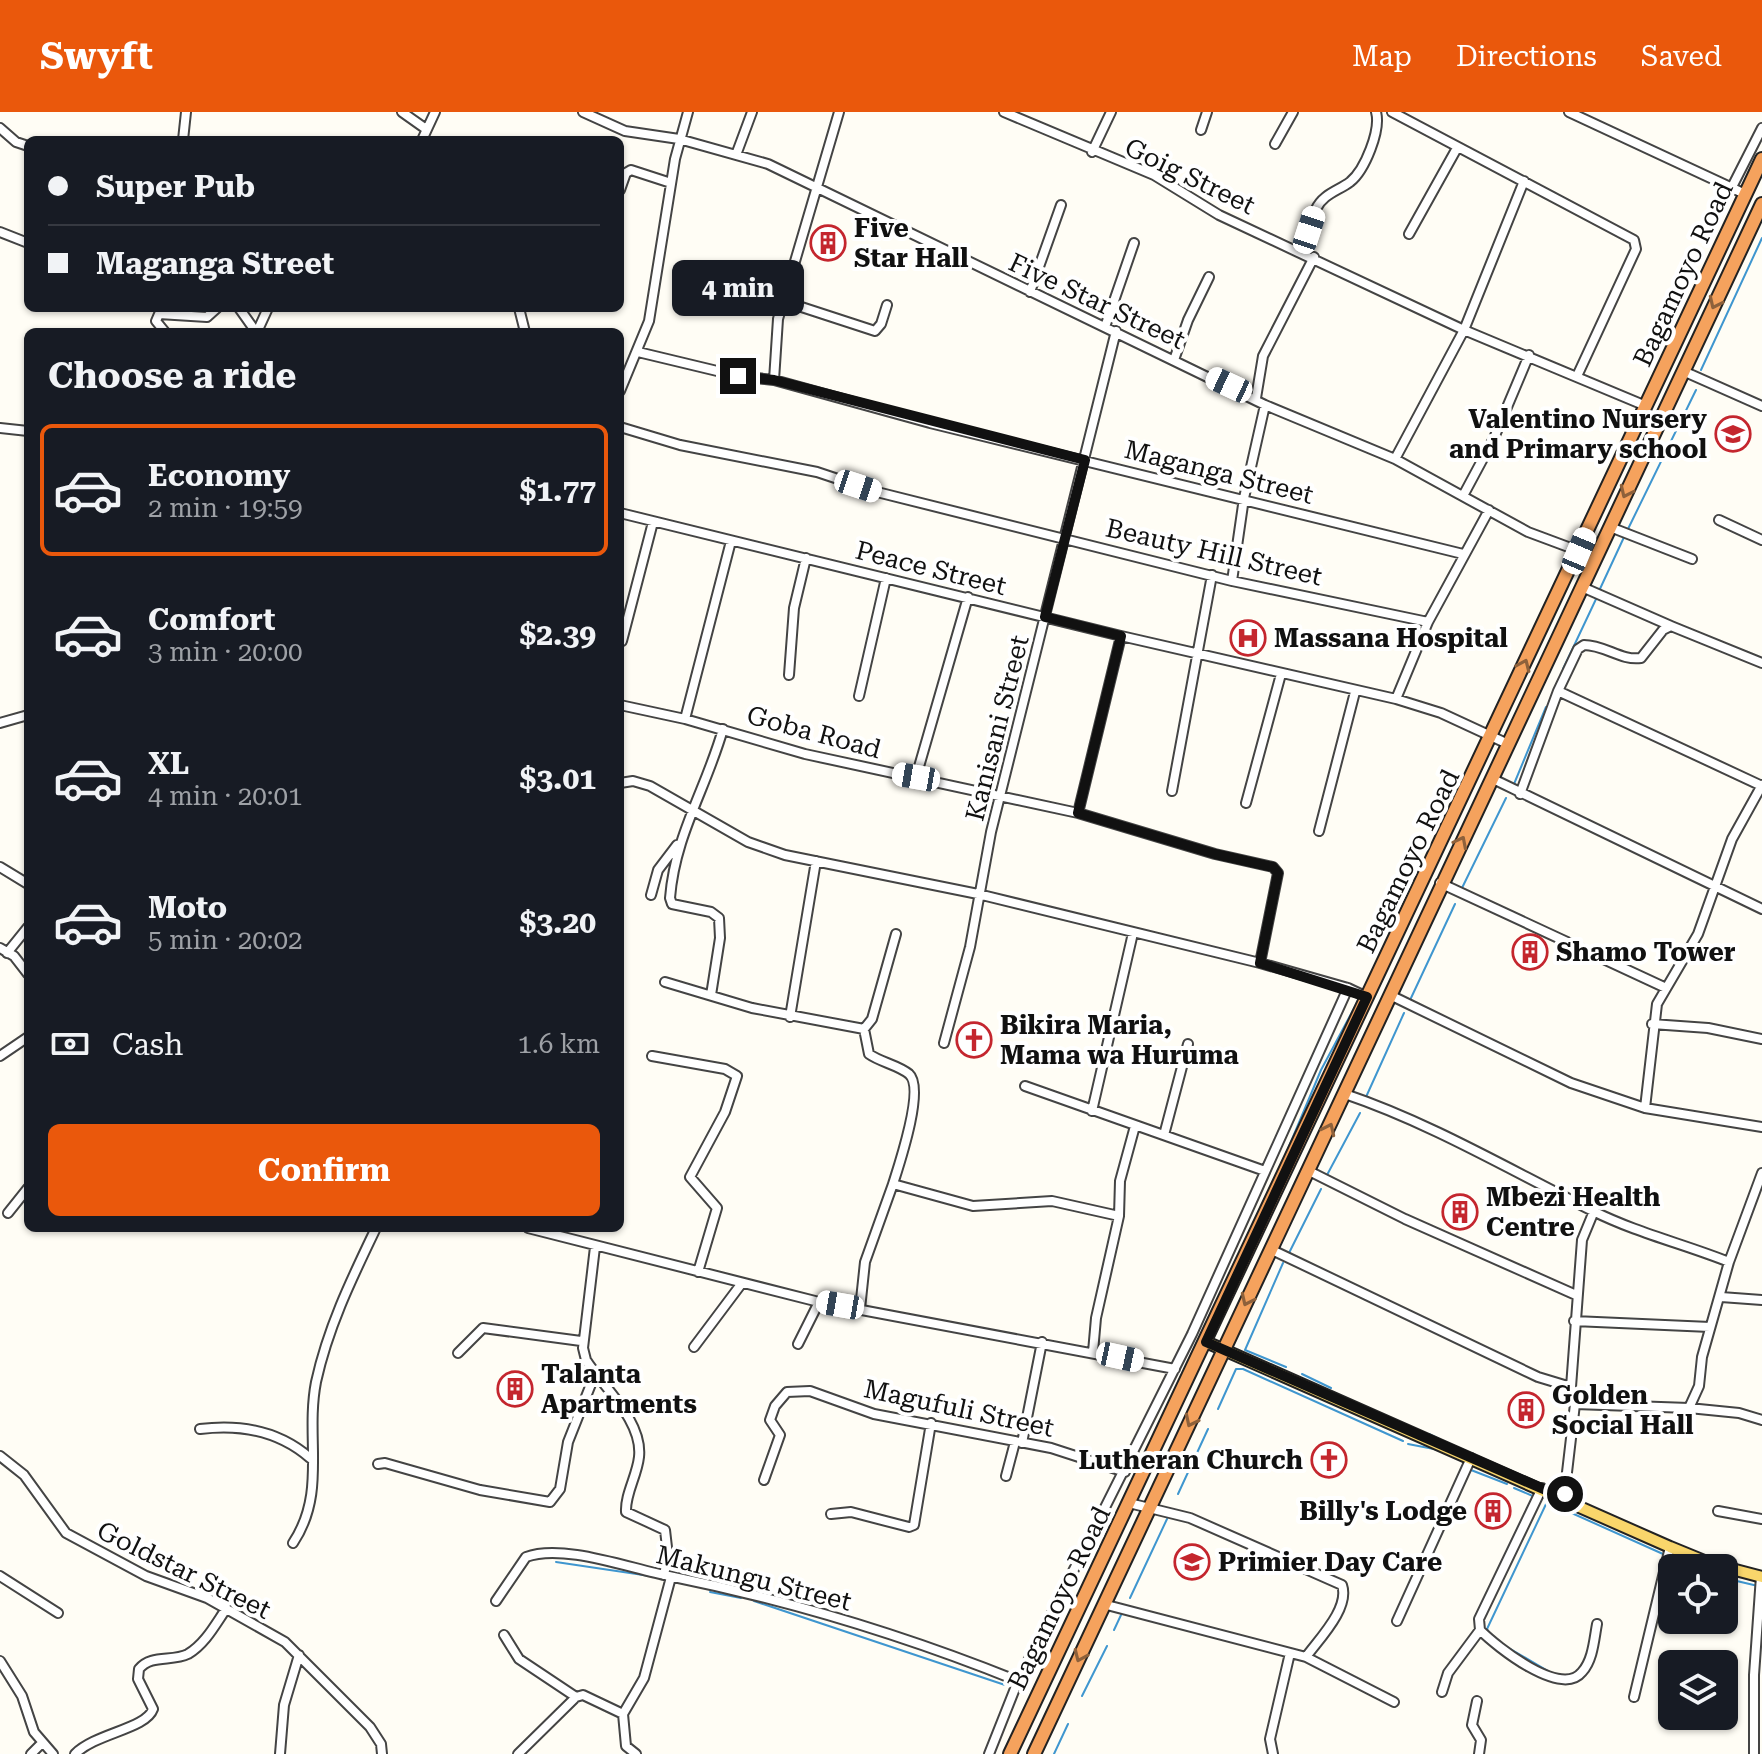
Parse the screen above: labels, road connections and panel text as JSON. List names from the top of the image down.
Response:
{
  "streets": {
    "highway": ["Bagamoyo Road"],
    "street": [
      "Goig Street",
      "Five Star Street",
      "Maganga Street",
      "Beauty Hill Street",
      "Peace Street",
      "Kanisani Street",
      "Goba Road",
      "Magufuli Street",
      "Goldstar Street",
      "Makungu Street"
    ]
  },
  "crossings": [
    ["Goig Street", "Bagamoyo Road"],
    ["Bagamoyo Road", "Five Star Street"],
    ["Bagamoyo Road", "Peace Street"],
    ["Five Star Street", "Kanisani Street"],
    ["Maganga Street", "Kanisani Street"],
    ["Beauty Hill Street", "Kanisani Street"],
    ["Peace Street", "Kanisani Street"],
    ["Kanisani Street", "Goba Road"]
  ],
  "places": {
    "building": [
      "Five Star Hall",
      "Shamo Tower",
      "Mbezi Health Centre",
      "Talanta Apartments",
      "Golden Social Hall",
      "Billy's Lodge"
    ],
    "school or university": ["Valentino Nursery and Primary school", "Primier Day Care"],
    "hospital": ["Massana Hospital"],
    "church": ["Bikira Maria, Mama wa Huruma", "Lutheran Church"]
  },
  "page": {
    "header": "Swyft",
    "nav": ["Map", "Directions", "Saved"],
    "banner": ["Super Pub", "Maganga Street"],
    "bubble": "4 min",
    "heading": "Choose a ride",
    "list": [
      {
        "name": "Economy",
        "note": "2 min · 19:59",
        "value": "$1.77"
      },
      {
        "name": "Comfort",
        "note": "3 min · 20:00",
        "value": "$2.39"
      },
      {
        "name": "XL",
        "note": "4 min · 20:01",
        "value": "$3.01"
      },
      {
        "name": "Moto",
        "note": "5 min · 20:02",
        "value": "$3.20"
      }
    ],
    "pay": ["Cash", "1.6 km"],
    "buttons": "Confirm"
  }
}
